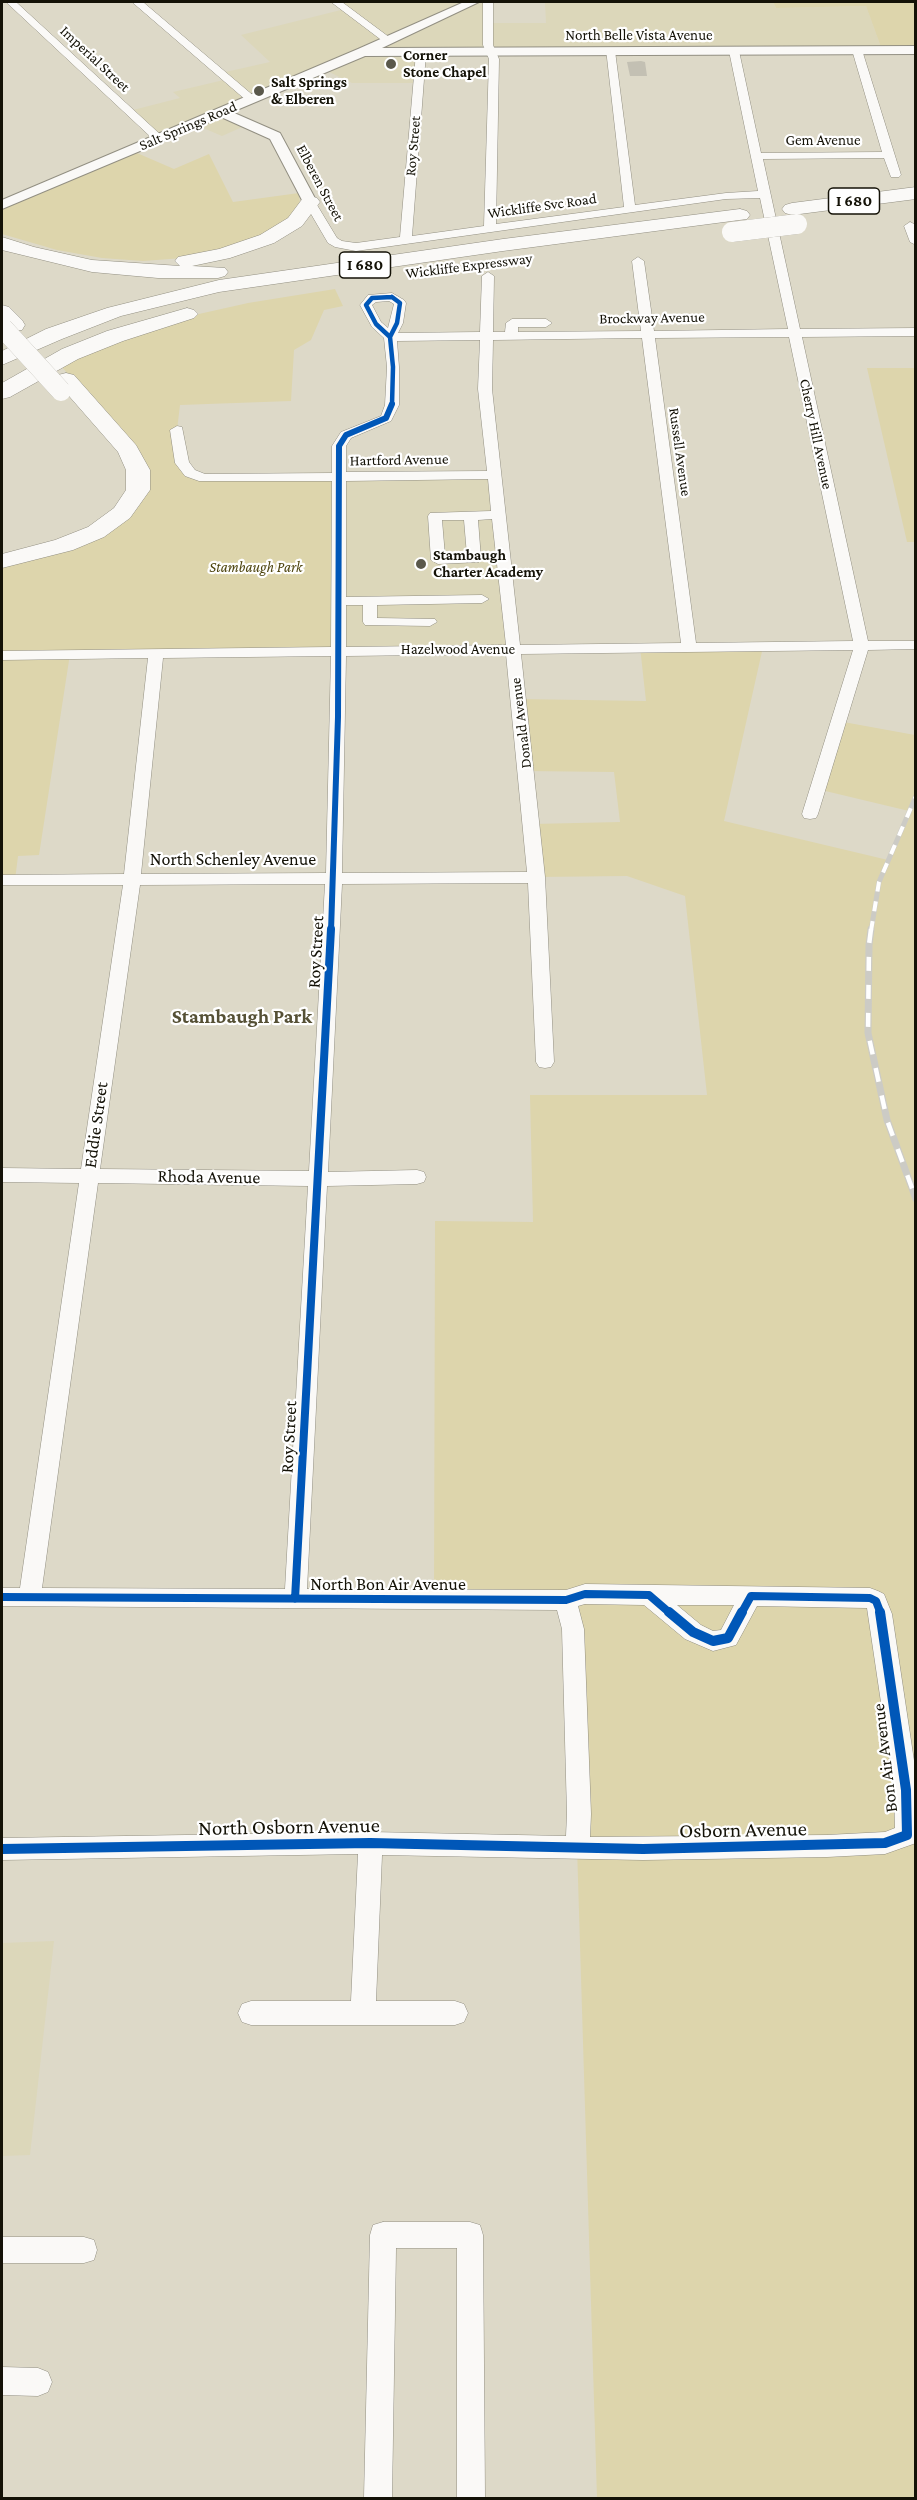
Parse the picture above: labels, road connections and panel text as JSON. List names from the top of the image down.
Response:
{
  "streets": {
    "highway": ["I 680", "Wickliffe Expressway"],
    "street": [
      "North Belle Vista Avenue",
      "Imperial Street",
      "Salt Springs Road",
      "Gem Avenue",
      "Roy Street",
      "Elberen Street",
      "Wickliffe Svc Road",
      "Brockway Avenue",
      "Cherry Hill Avenue",
      "Russell Avenue",
      "Hartford Avenue",
      "Hazelwood Avenue",
      "Donald Avenue",
      "North Schenley Avenue",
      "Eddie Street",
      "Rhoda Avenue",
      "North Bon Air Avenue",
      "Bon Air Avenue",
      "North Osborn Avenue",
      "Osborn Avenue"
    ]
  },
  "crossings": [
    ["North Belle Vista Avenue", "Salt Springs Road"],
    ["North Belle Vista Avenue", "Roy Street"],
    ["North Belle Vista Avenue", "Cherry Hill Avenue"],
    ["Imperial Street", "Salt Springs Road"],
    ["Salt Springs Road", "Elberen Street"],
    ["Gem Avenue", "Cherry Hill Avenue"],
    ["Roy Street", "Wickliffe Svc Road"],
    ["Roy Street", "Brockway Avenue"],
    ["Roy Street", "Hartford Avenue"],
    ["Roy Street", "Hazelwood Avenue"],
    ["Roy Street", "North Schenley Avenue"],
    ["Roy Street", "Rhoda Avenue"],
    ["Roy Street", "North Bon Air Avenue"],
    ["Elberen Street", "Wickliffe Svc Road"],
    ["Wickliffe Svc Road", "Wickliffe Expressway"],
    ["Wickliffe Svc Road", "Cherry Hill Avenue"],
    ["Brockway Avenue", "Cherry Hill Avenue"],
    ["Brockway Avenue", "Russell Avenue"],
    ["Brockway Avenue", "Donald Avenue"],
    ["Cherry Hill Avenue", "Hazelwood Avenue"],
    ["Russell Avenue", "Hazelwood Avenue"],
    ["Hartford Avenue", "Donald Avenue"],
    ["Hazelwood Avenue", "Donald Avenue"],
    ["Hazelwood Avenue", "Eddie Street"],
    ["Donald Avenue", "North Schenley Avenue"],
    ["North Schenley Avenue", "Eddie Street"],
    ["Eddie Street", "Rhoda Avenue"],
    ["Eddie Street", "North Bon Air Avenue"],
    ["North Bon Air Avenue", "Bon Air Avenue"],
    ["Bon Air Avenue", "Osborn Avenue"],
    ["North Osborn Avenue", "Osborn Avenue"]
  ],
  "districts": ["Stambaugh Park"],
  "parks": ["Stambaugh Park"],
  "places": ["Corner Stone Chapel", "Salt Springs & Elberen", "Stambaugh Charter Academy"]
}
